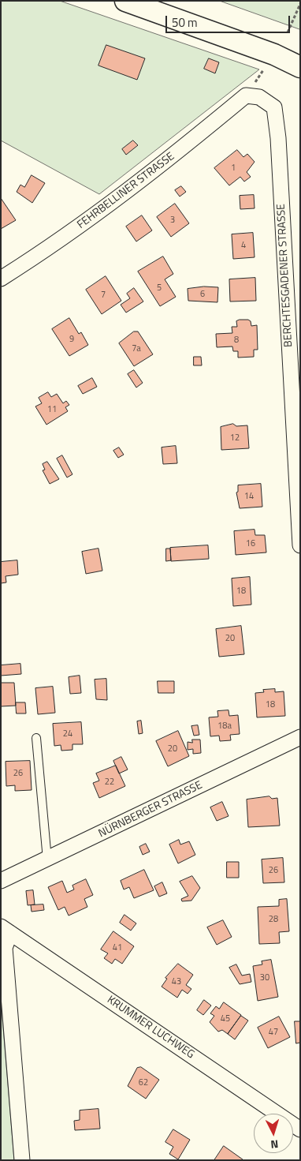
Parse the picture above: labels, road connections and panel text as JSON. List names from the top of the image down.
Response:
{
  "streets": {
    "street": [
      "FEHRBELLINER STRASSE",
      "BERCHTESGADENER STRASSE",
      "NÜRNBERGER STRASSE",
      "KRUMMER LUCHWEG"
    ]
  },
  "crossings": [
    ["FEHRBELLINER STRASSE", "BERCHTESGADENER STRASSE"]
  ],
  "house_numbers": [
    "1",
    "3",
    "4",
    "5",
    "6",
    "7",
    "9",
    "8",
    "7a",
    "11",
    "12",
    "14",
    "16",
    "18",
    "20",
    "18",
    "18a",
    "24",
    "20",
    "26",
    "22",
    "26",
    "28",
    "41",
    "30",
    "43",
    "45",
    "47",
    "62"
  ],
  "scale_bar": "50 m",
  "north": "bottom"
}
